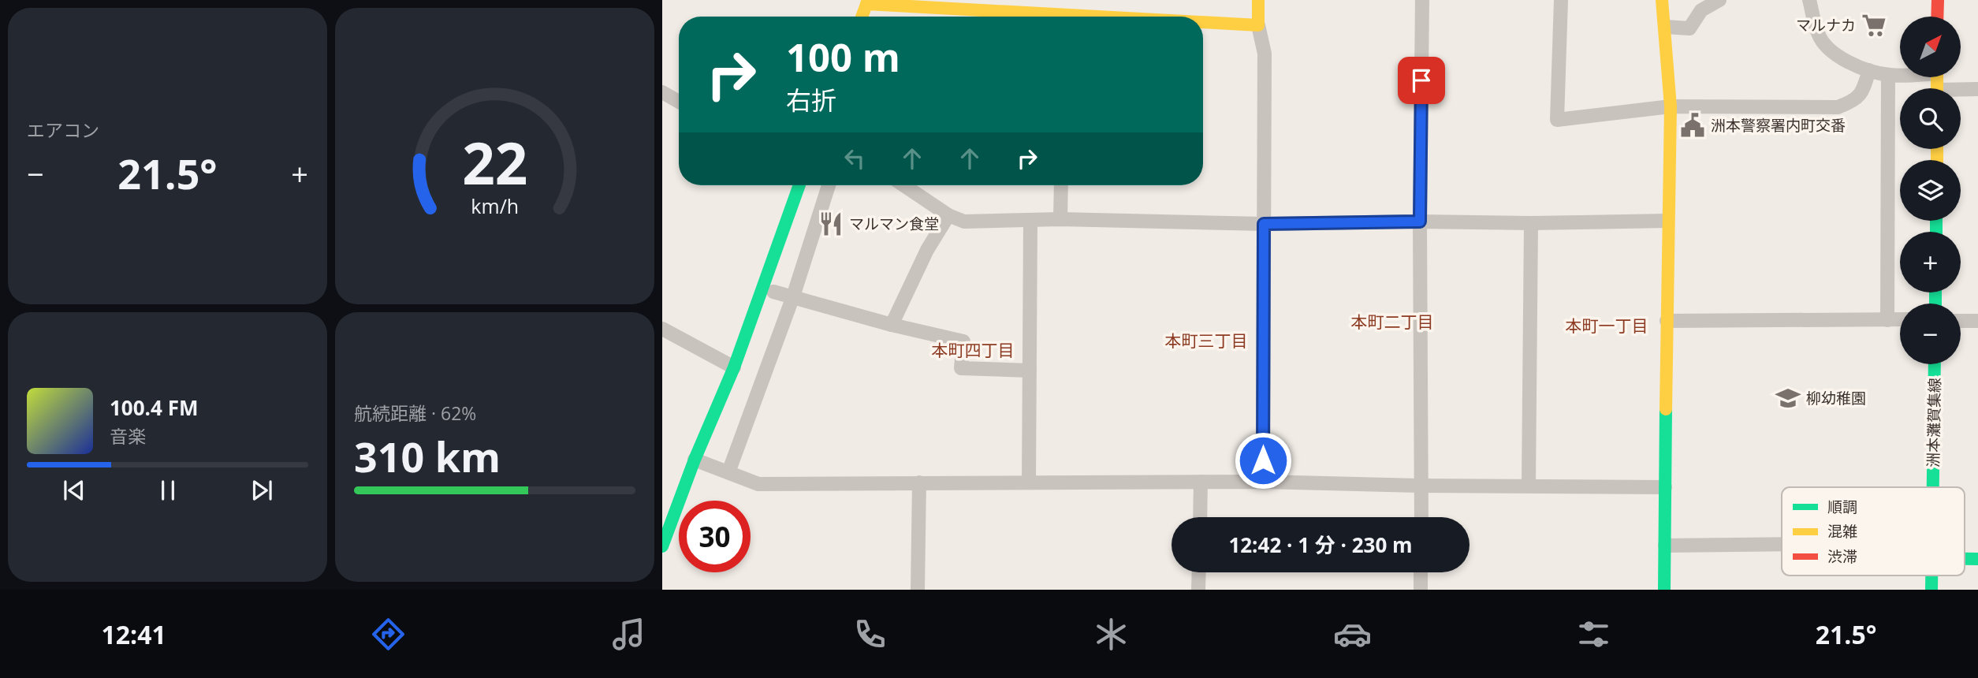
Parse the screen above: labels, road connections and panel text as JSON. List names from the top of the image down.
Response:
{
  "streets": {
    "street": ["洲本灘賀集線"]
  },
  "districts": [
    "本町二丁目",
    "本町一丁目",
    "本町三丁目",
    "本町四丁目"
  ],
  "places": {
    "supermarket": ["マルナカ"],
    "public building": ["洲本警察署内町交番"],
    "restaurant": ["マルマン食堂"],
    "school or university": ["柳幼稚園"]
  },
  "legend": ["順調", "混雑", "渋滞"],
  "north": "top right",
  "page": {
    "tile": [
      "エアコン",
      ["航続距離 · 62%", "310 km"]
    ],
    "map_buttons": ["+", "−"],
    "turn": ["100 m", "右折"],
    "heat": ["−", "21.5°", "+"],
    "song": ["100.4 FM", "音楽"],
    "limit": "30",
    "trip": "12:42 · 1 分 · 230 m",
    "tabs": ["12:41", "21.5°"],
    "gauge": ["22", "km/h"]
  }
}
